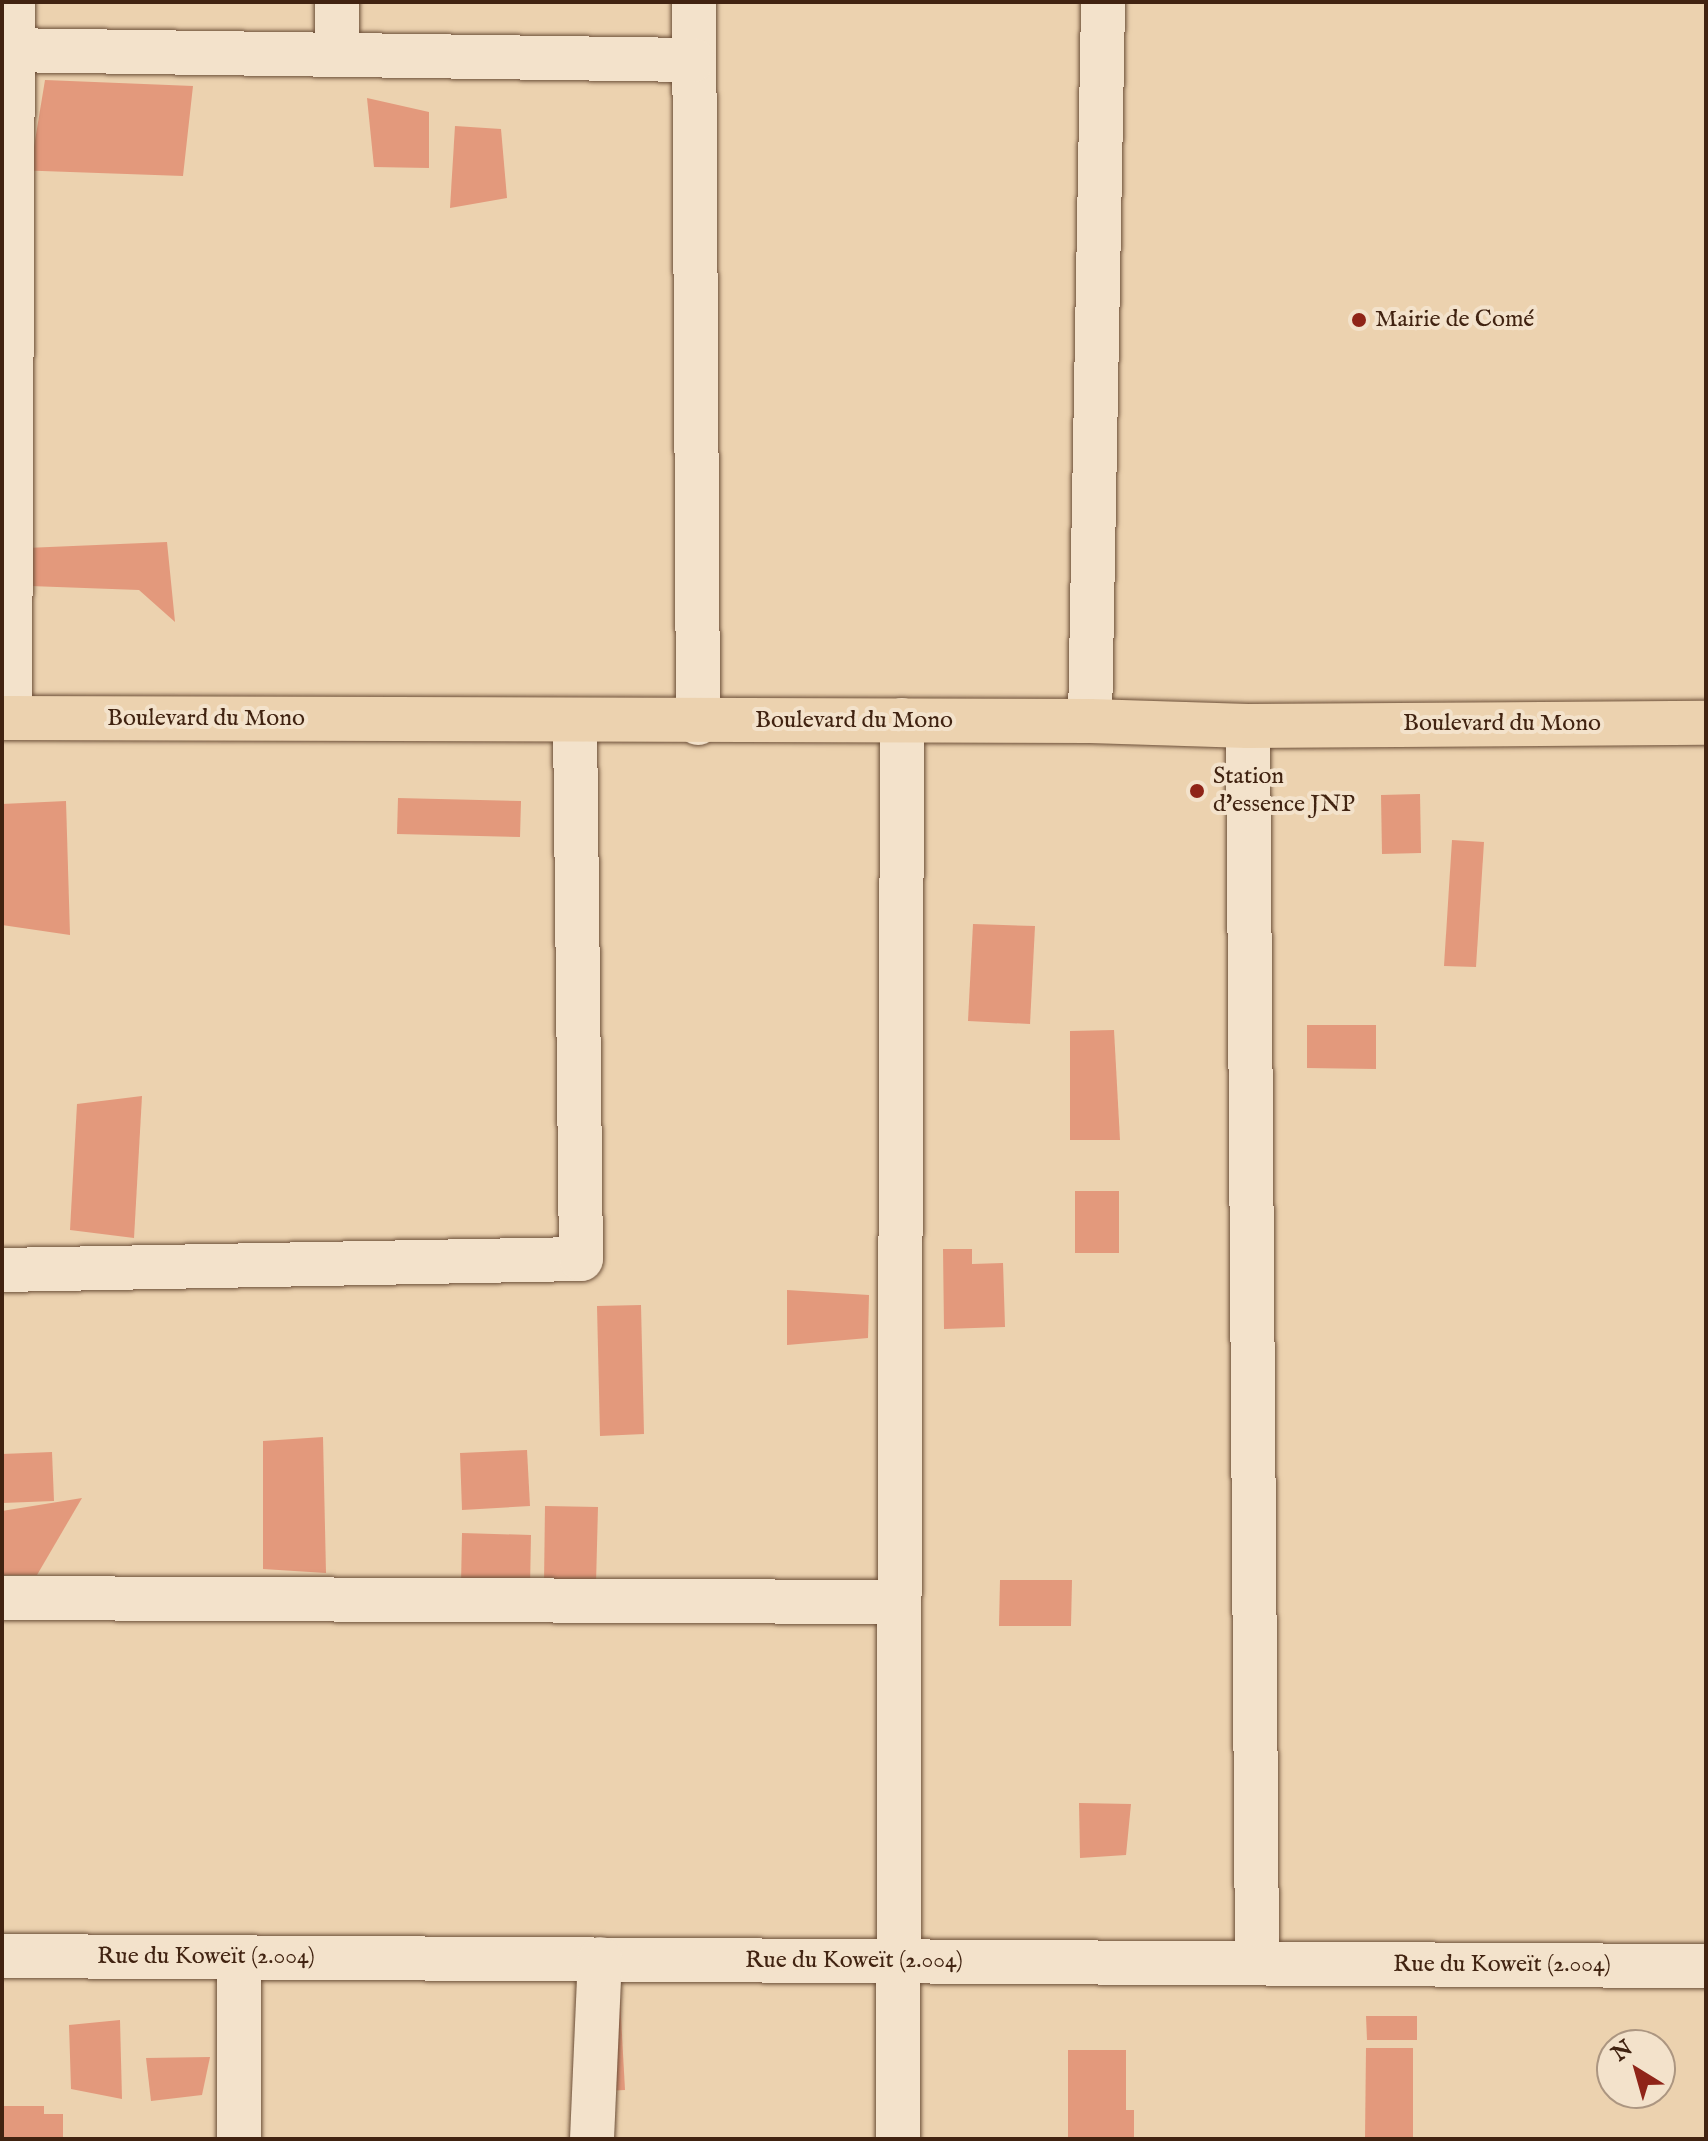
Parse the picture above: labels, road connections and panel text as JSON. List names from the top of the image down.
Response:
{
  "streets": {
    "main road": ["Boulevard du Mono"],
    "street": ["Rue du Koweït (2.004)"]
  },
  "places": ["Mairie de Comé", "Station d'essence JNP"],
  "north": "top left"
}
